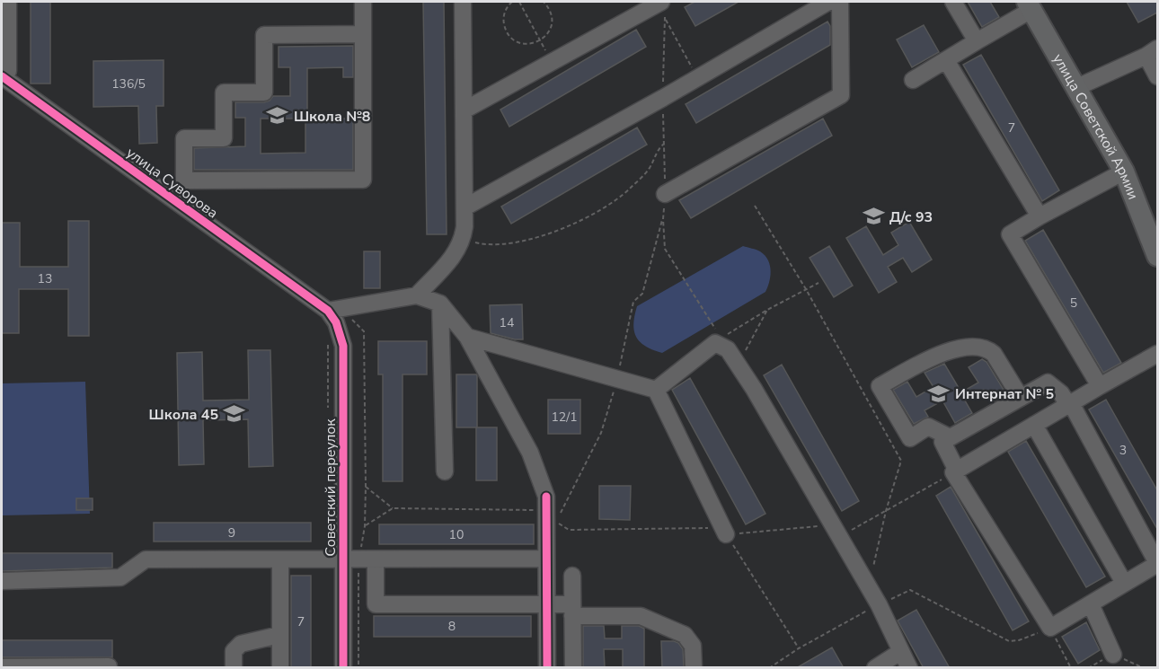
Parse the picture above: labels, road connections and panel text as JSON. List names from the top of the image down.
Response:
{
  "streets": {
    "main road": ["улица Советской Армии"],
    "street": ["улица Суворова", "Советский переулок"]
  },
  "crossings": [
    ["улица Суворова", "Советский переулок"]
  ],
  "places": {
    "school or university": [
      "Школа №8",
      "Д/с 93",
      "Интернат № 5",
      "Школа 45"
    ]
  },
  "house_numbers": [
    "136/5",
    "7",
    "13",
    "5",
    "14",
    "12/1",
    "3",
    "9",
    "10",
    "7",
    "8"
  ]
}
